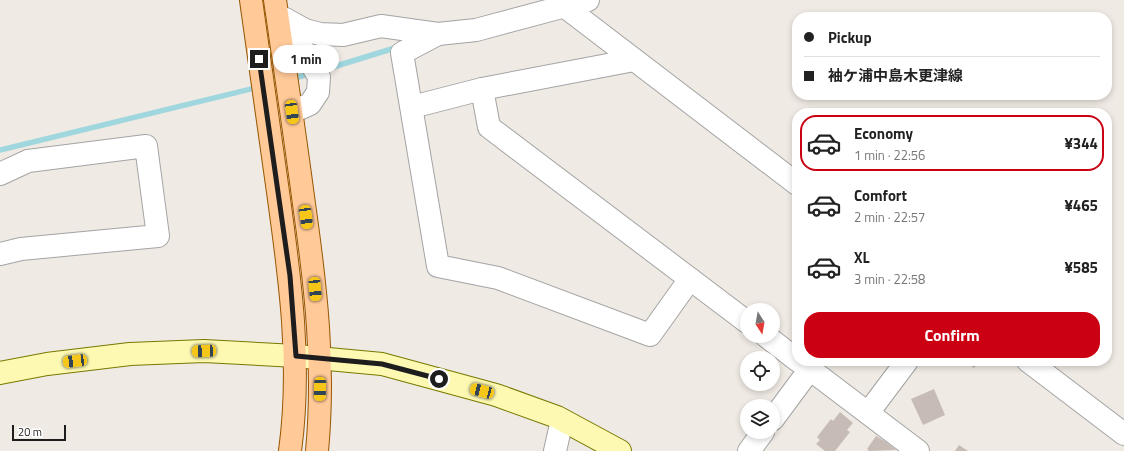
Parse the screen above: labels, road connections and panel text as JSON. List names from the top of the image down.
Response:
{
  "scale_bar": "20 m",
  "north": "bottom",
  "page": {
    "banner": ["Pickup", "袖ケ浦中島木更津線"],
    "bubble": "1 min",
    "list": [
      {
        "name": "Economy",
        "note": "1 min · 22:56",
        "value": "¥344"
      },
      {
        "name": "Comfort",
        "note": "2 min · 22:57",
        "value": "¥465"
      },
      {
        "name": "XL",
        "note": "3 min · 22:58",
        "value": "¥585"
      }
    ],
    "buttons": "Confirm",
    "scale": "20 m"
  }
}
